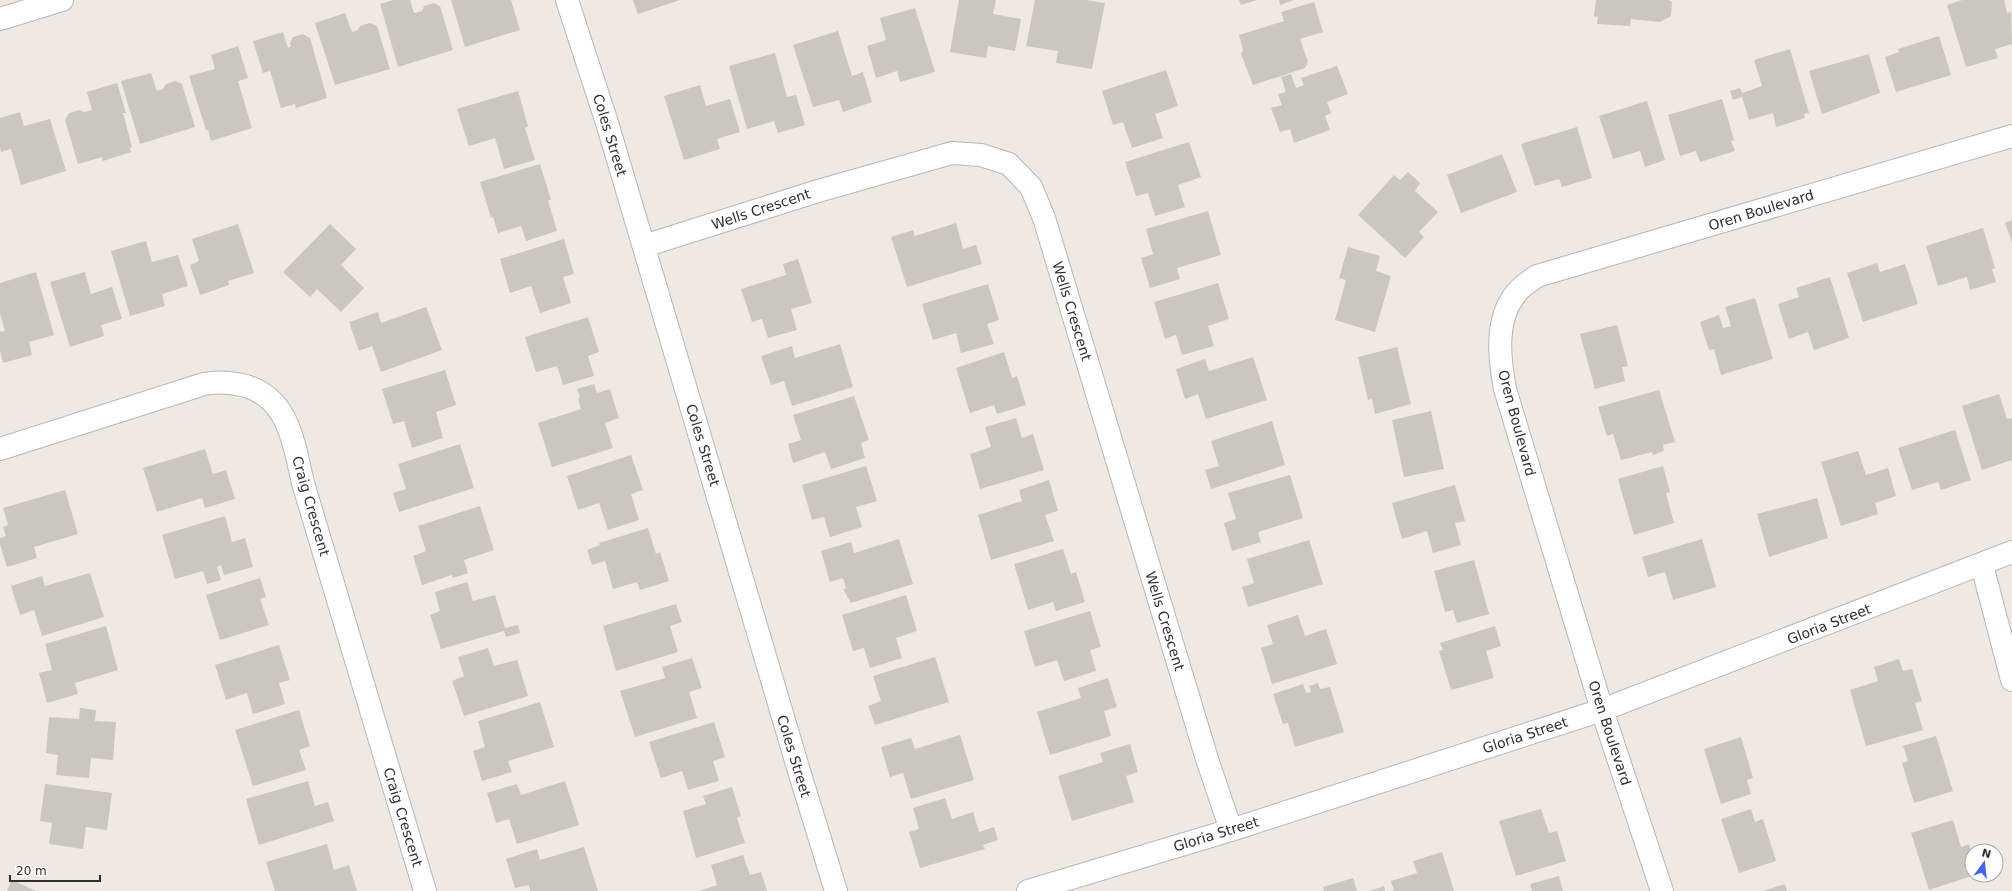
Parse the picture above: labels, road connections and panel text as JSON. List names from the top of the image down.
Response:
{
  "streets": {
    "street": [
      "Coles Street",
      "Wells Crescent",
      "Oren Boulevard",
      "Craig Crescent",
      "Gloria Street"
    ]
  },
  "crossings": [
    ["Coles Street", "Wells Crescent"],
    ["Wells Crescent", "Gloria Street"],
    ["Oren Boulevard", "Gloria Street"]
  ],
  "scale_bar": "20 m",
  "north": "top"
}
